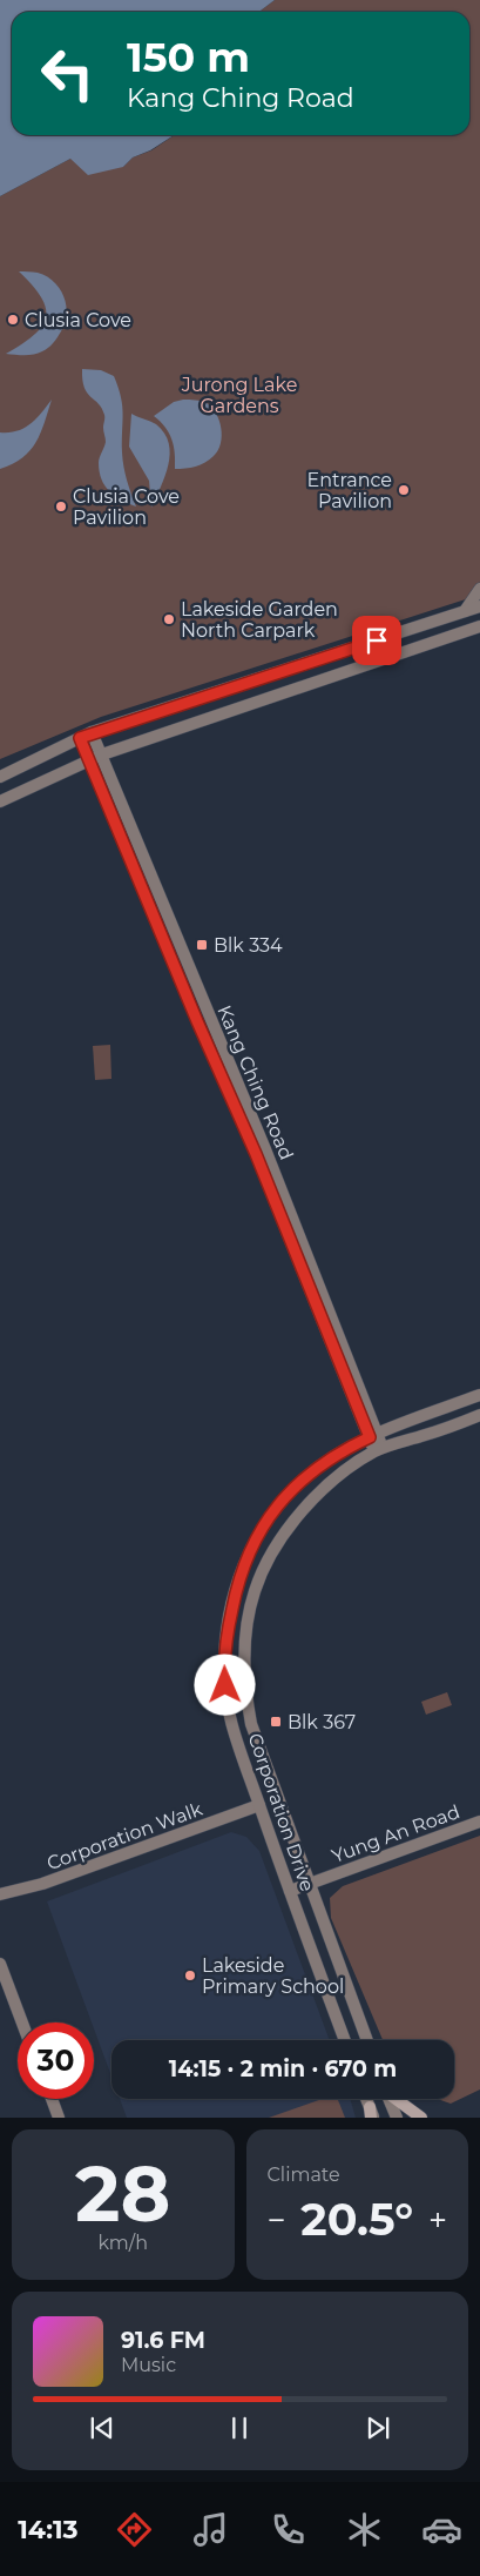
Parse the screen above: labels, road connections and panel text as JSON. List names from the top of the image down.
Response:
{
  "streets": {
    "street": [
      "Kang Ching Road",
      "Corporation Drive",
      "Yung An Road",
      "Corporation Walk"
    ]
  },
  "crossings": [
    ["Kang Ching Road", "Corporation Drive"],
    ["Corporation Drive", "Yung An Road"],
    ["Corporation Drive", "Corporation Walk"]
  ],
  "parks": ["Jurong Lake Gardens"],
  "places": {
    "other": [
      "Clusia Cove",
      "Entrance Pavilion",
      "Clusia Cove Pavilion",
      "Lakeside Garden North Carpark",
      "Lakeside Primary School"
    ],
    "transit": ["Blk 334", "Blk 367"]
  },
  "page": {
    "turn": ["150 m", "Kang Ching Road"],
    "limit": "30",
    "trip": "14:15 · 2 min · 670 m",
    "tile": [
      ["28", "km/h"],
      "Climate"
    ],
    "heat": ["−", "20.5°", "+"],
    "song": ["91.6 FM", "Music"],
    "tabs": "14:13"
  }
}
